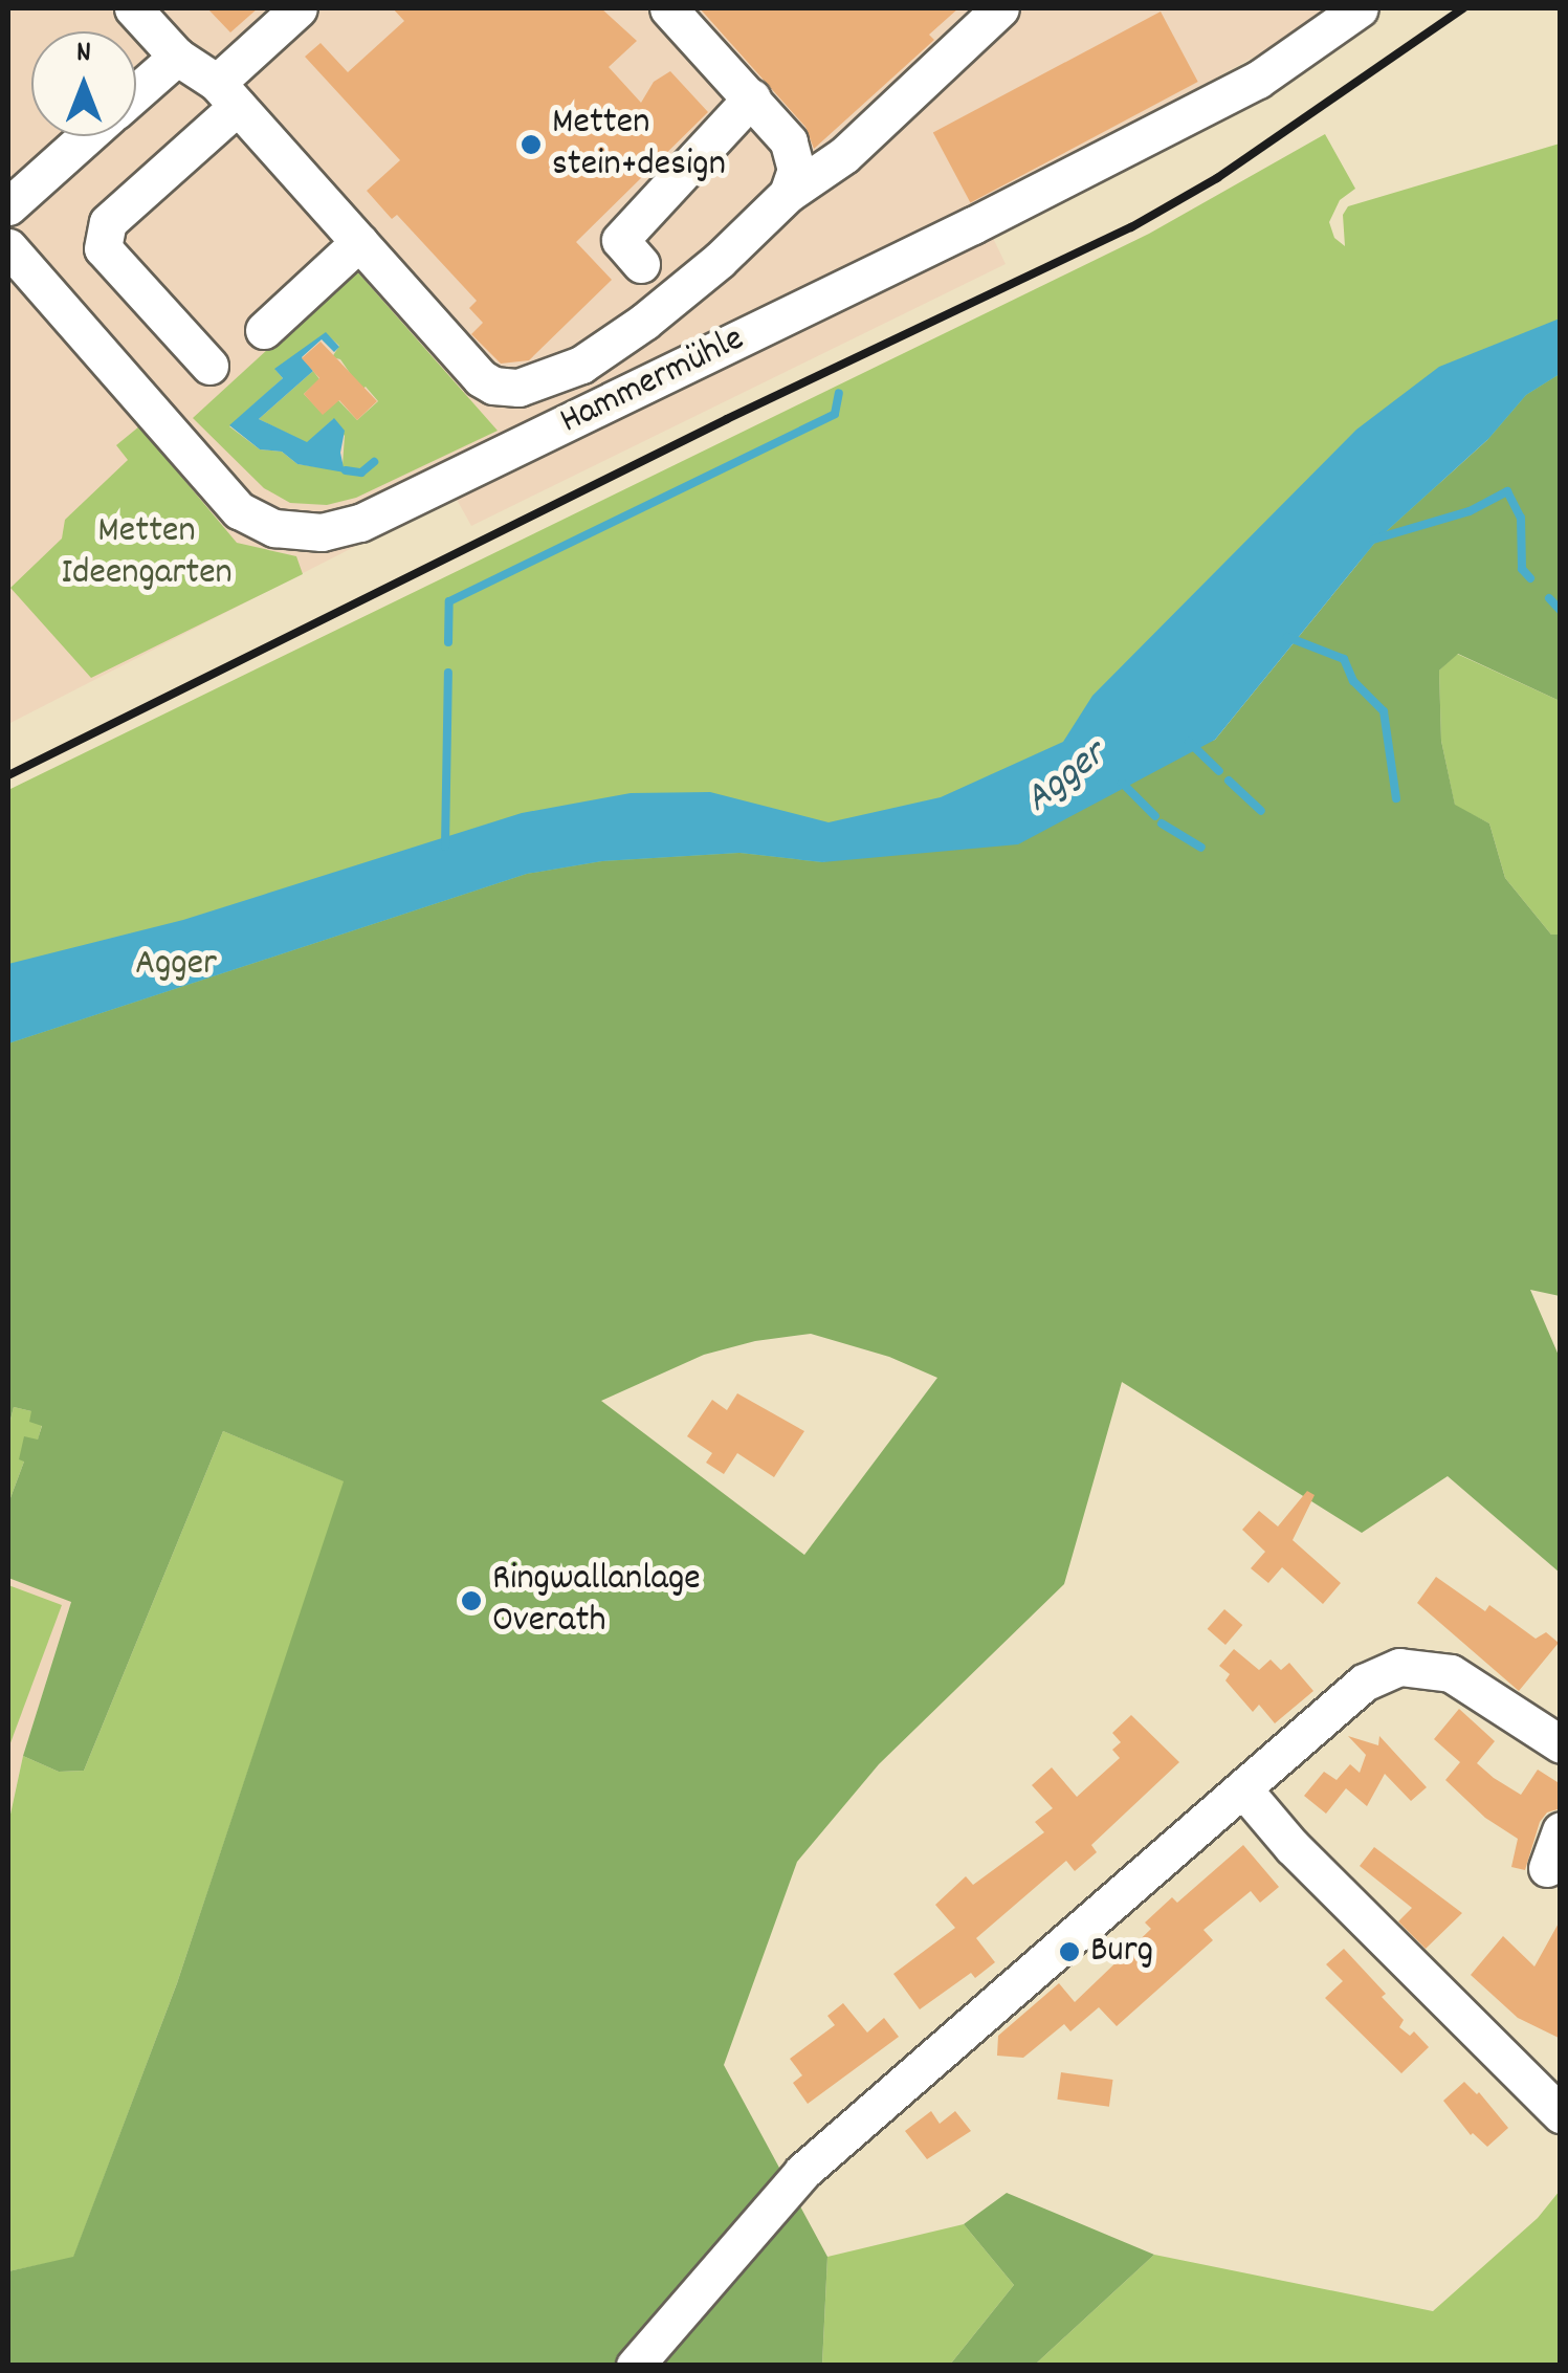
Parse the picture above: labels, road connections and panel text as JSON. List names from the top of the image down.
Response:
{
  "streets": {
    "street": ["Hammermühle"]
  },
  "water": ["Agger"],
  "parks": ["Metten Ideengarten", "Agger"],
  "places": ["Metten stein+design", "Ringwallanlage Overath", "Burg"],
  "north": "top"
}
